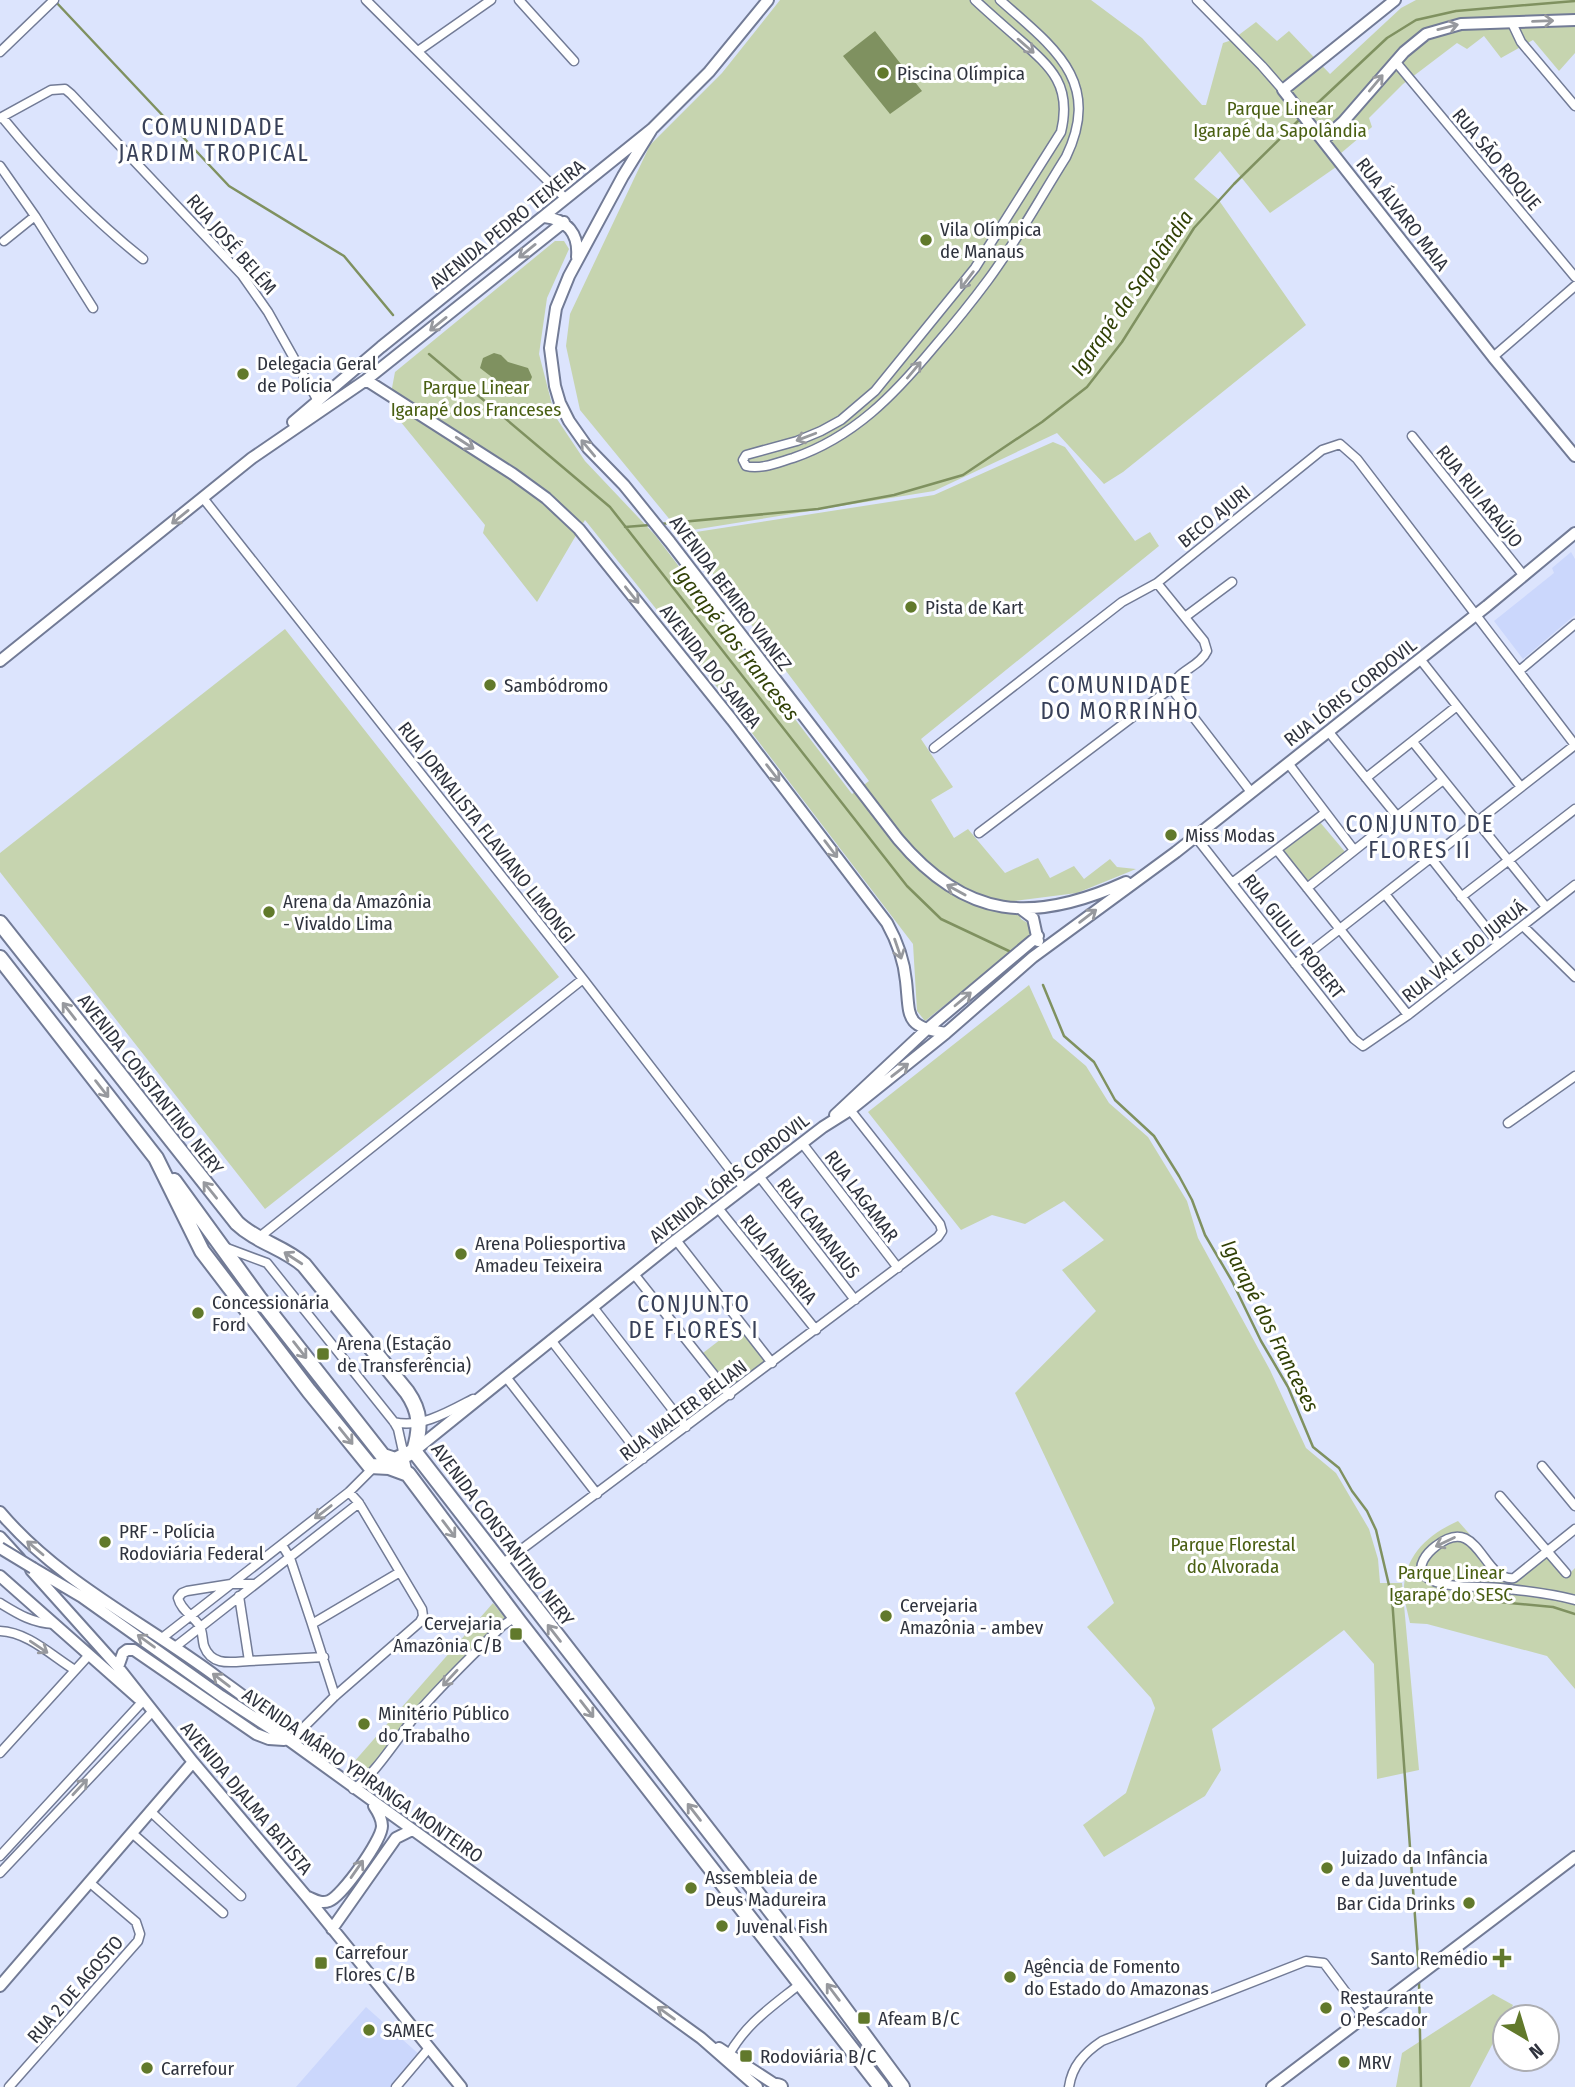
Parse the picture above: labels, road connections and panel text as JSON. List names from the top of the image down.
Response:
{
  "streets": {
    "highway": ["AVENIDA CONSTANTINO NERY"],
    "street": [
      "RUA SÃO ROQUE",
      "RUA ÁLVARO MAIA",
      "AVENIDA PEDRO TEIXEIRA",
      "RUA JOSÉ BELÉM",
      "RUA RUI ARAÚJO",
      "BECO AJURI",
      "AVENIDA BEMIRO VIANEZ",
      "AVENIDA DO SAMBA",
      "RUA LÓRIS CORDOVIL",
      "RUA JORNALISTA FLAVIANO LIMONGI",
      "RUA GIULIU ROBERT",
      "RUA VALE DO JURUÁ",
      "AVENIDA LÓRIS CORDOVIL",
      "RUA LAGAMAR",
      "RUA CAMANAUS",
      "RUA JANUÁRIA",
      "RUA WALTER BELIAN",
      "AVENIDA MÁRIO YPIRANGA MONTEIRO",
      "AVENIDA DJALMA BATISTA",
      "RUA 2 DE AGOSTO"
    ]
  },
  "crossings": [
    ["AVENIDA PEDRO TEIXEIRA", "RUA JOSÉ BELÉM"],
    ["AVENIDA PEDRO TEIXEIRA", "AVENIDA BEMIRO VIANEZ"],
    ["AVENIDA PEDRO TEIXEIRA", "AVENIDA DO SAMBA"],
    ["AVENIDA PEDRO TEIXEIRA", "RUA JORNALISTA FLAVIANO LIMONGI"],
    ["RUA RUI ARAÚJO", "RUA LÓRIS CORDOVIL"],
    ["BECO AJURI", "RUA LÓRIS CORDOVIL"],
    ["AVENIDA BEMIRO VIANEZ", "RUA LÓRIS CORDOVIL"],
    ["AVENIDA BEMIRO VIANEZ", "AVENIDA LÓRIS CORDOVIL"],
    ["AVENIDA DO SAMBA", "AVENIDA LÓRIS CORDOVIL"],
    ["RUA LÓRIS CORDOVIL", "RUA GIULIU ROBERT"],
    ["RUA LÓRIS CORDOVIL", "AVENIDA LÓRIS CORDOVIL"],
    ["RUA JORNALISTA FLAVIANO LIMONGI", "AVENIDA LÓRIS CORDOVIL"],
    ["RUA GIULIU ROBERT", "RUA VALE DO JURUÁ"],
    ["AVENIDA CONSTANTINO NERY", "AVENIDA LÓRIS CORDOVIL"],
    ["AVENIDA CONSTANTINO NERY", "RUA WALTER BELIAN"],
    ["AVENIDA LÓRIS CORDOVIL", "RUA LAGAMAR"],
    ["AVENIDA LÓRIS CORDOVIL", "RUA CAMANAUS"],
    ["AVENIDA LÓRIS CORDOVIL", "RUA JANUÁRIA"],
    ["AVENIDA LÓRIS CORDOVIL", "RUA WALTER BELIAN"],
    ["RUA LAGAMAR", "RUA WALTER BELIAN"],
    ["RUA CAMANAUS", "RUA WALTER BELIAN"],
    ["RUA JANUÁRIA", "RUA WALTER BELIAN"]
  ],
  "one_way": ["AVENIDA BEMIRO VIANEZ", "AVENIDA DO SAMBA"],
  "districts": [
    "COMUNIDADE JARDIM TROPICAL",
    "COMUNIDADE DO MORRINHO",
    "CONJUNTO DE FLORES II",
    "CONJUNTO DE FLORES I"
  ],
  "water": ["Igarapé da Sapolândia", "Igarapé dos Franceses"],
  "parks": [
    "Parque Linear Igarapé da Sapolândia",
    "Parque Linear Igarapé dos Franceses",
    "Parque Florestal do Alvorada",
    "Parque Linear Igarapé do SESC"
  ],
  "places": {
    "other": [
      "Piscina Olímpica",
      "Vila Olímpica de Manaus",
      "Delegacia Geral de Polícia",
      "Pista de Kart",
      "Sambódromo",
      "Miss Modas",
      "Arena da Amazônia - Vivaldo Lima",
      "Arena Poliesportiva Amadeu Teixeira",
      "Concessionária Ford",
      "PRF - Polícia Rodoviária Federal",
      "Cervejaria Amazônia - ambev",
      "Minitério Público do Trabalho",
      "Juizado da Infância e da Juventude",
      "Assembleia de Deus Madureira",
      "Bar Cida Drinks",
      "Juvenal Fish",
      "Agência de Fomento do Estado do Amazonas",
      "Restaurante O Pescador",
      "SAMEC",
      "MRV",
      "Carrefour"
    ],
    "transit": [
      "Arena (Estação de Transferência)",
      "Cervejaria Amazônia C/B",
      "Carrefour Flores C/B",
      "Afeam B/C",
      "Rodoviária B/C"
    ],
    "health": ["Santo Remédio"]
  },
  "north": "bottom right"
}
